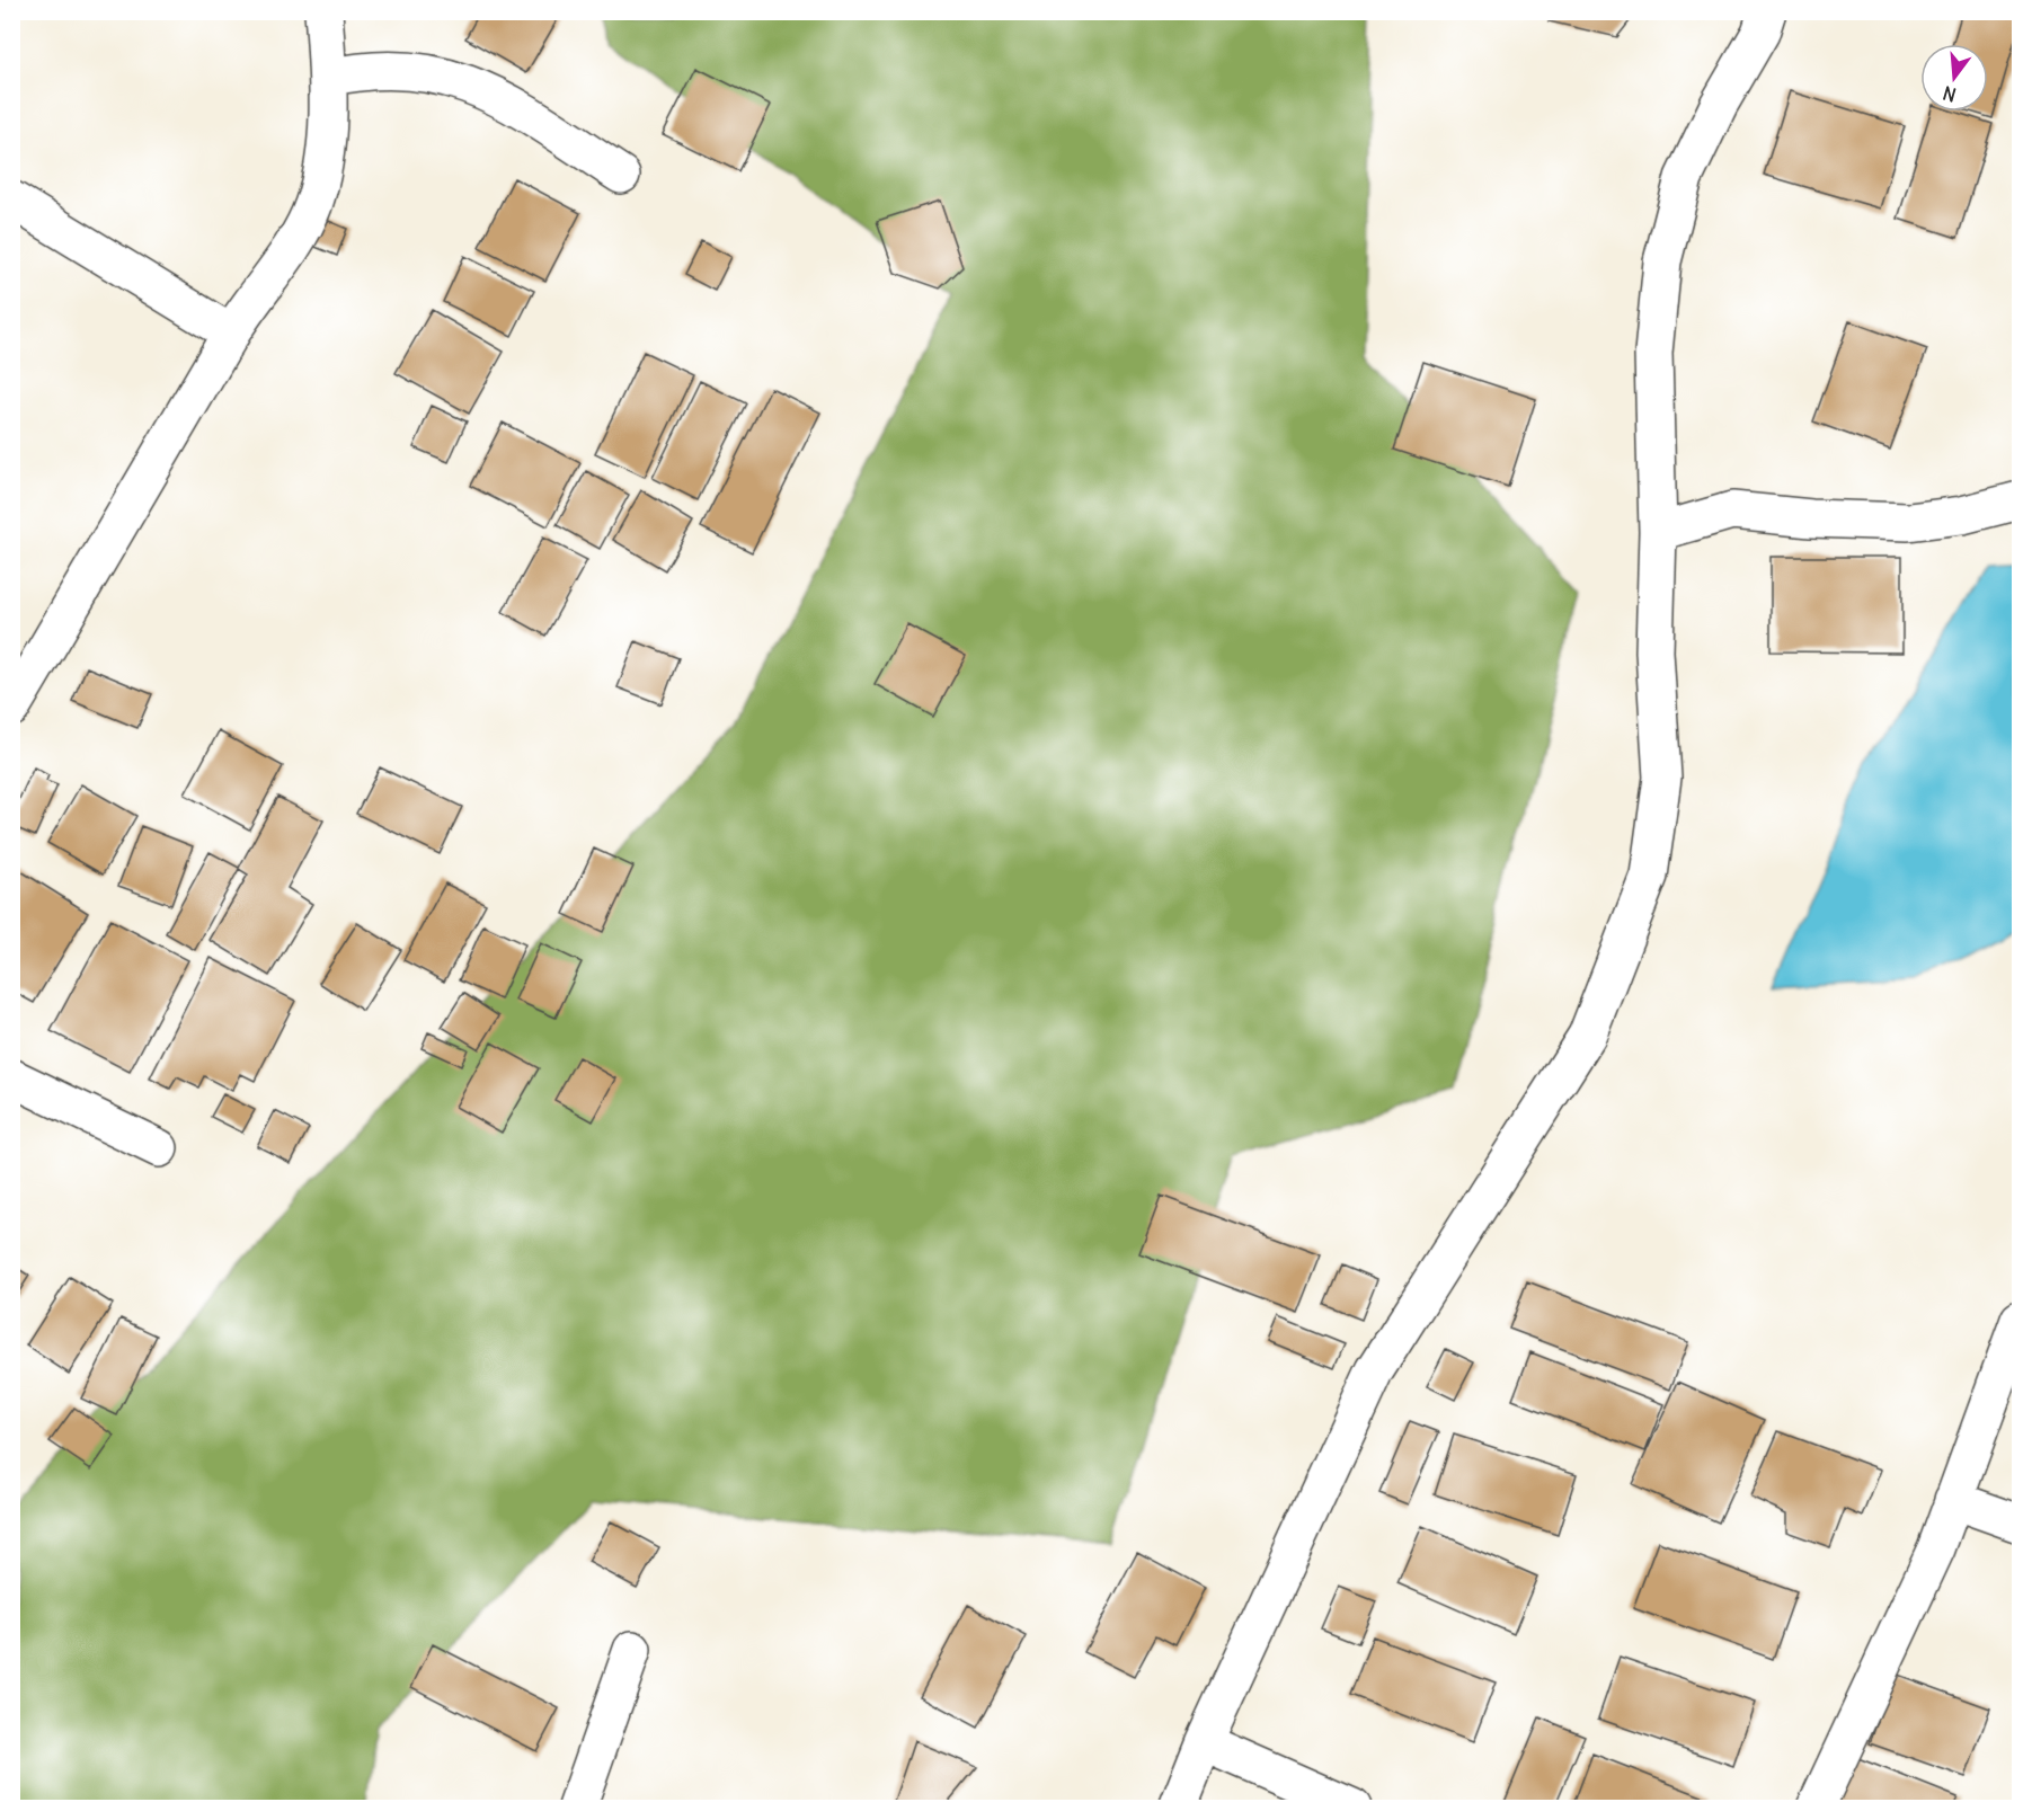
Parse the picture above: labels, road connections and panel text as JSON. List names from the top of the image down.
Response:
{
  "north": "bottom"
}
